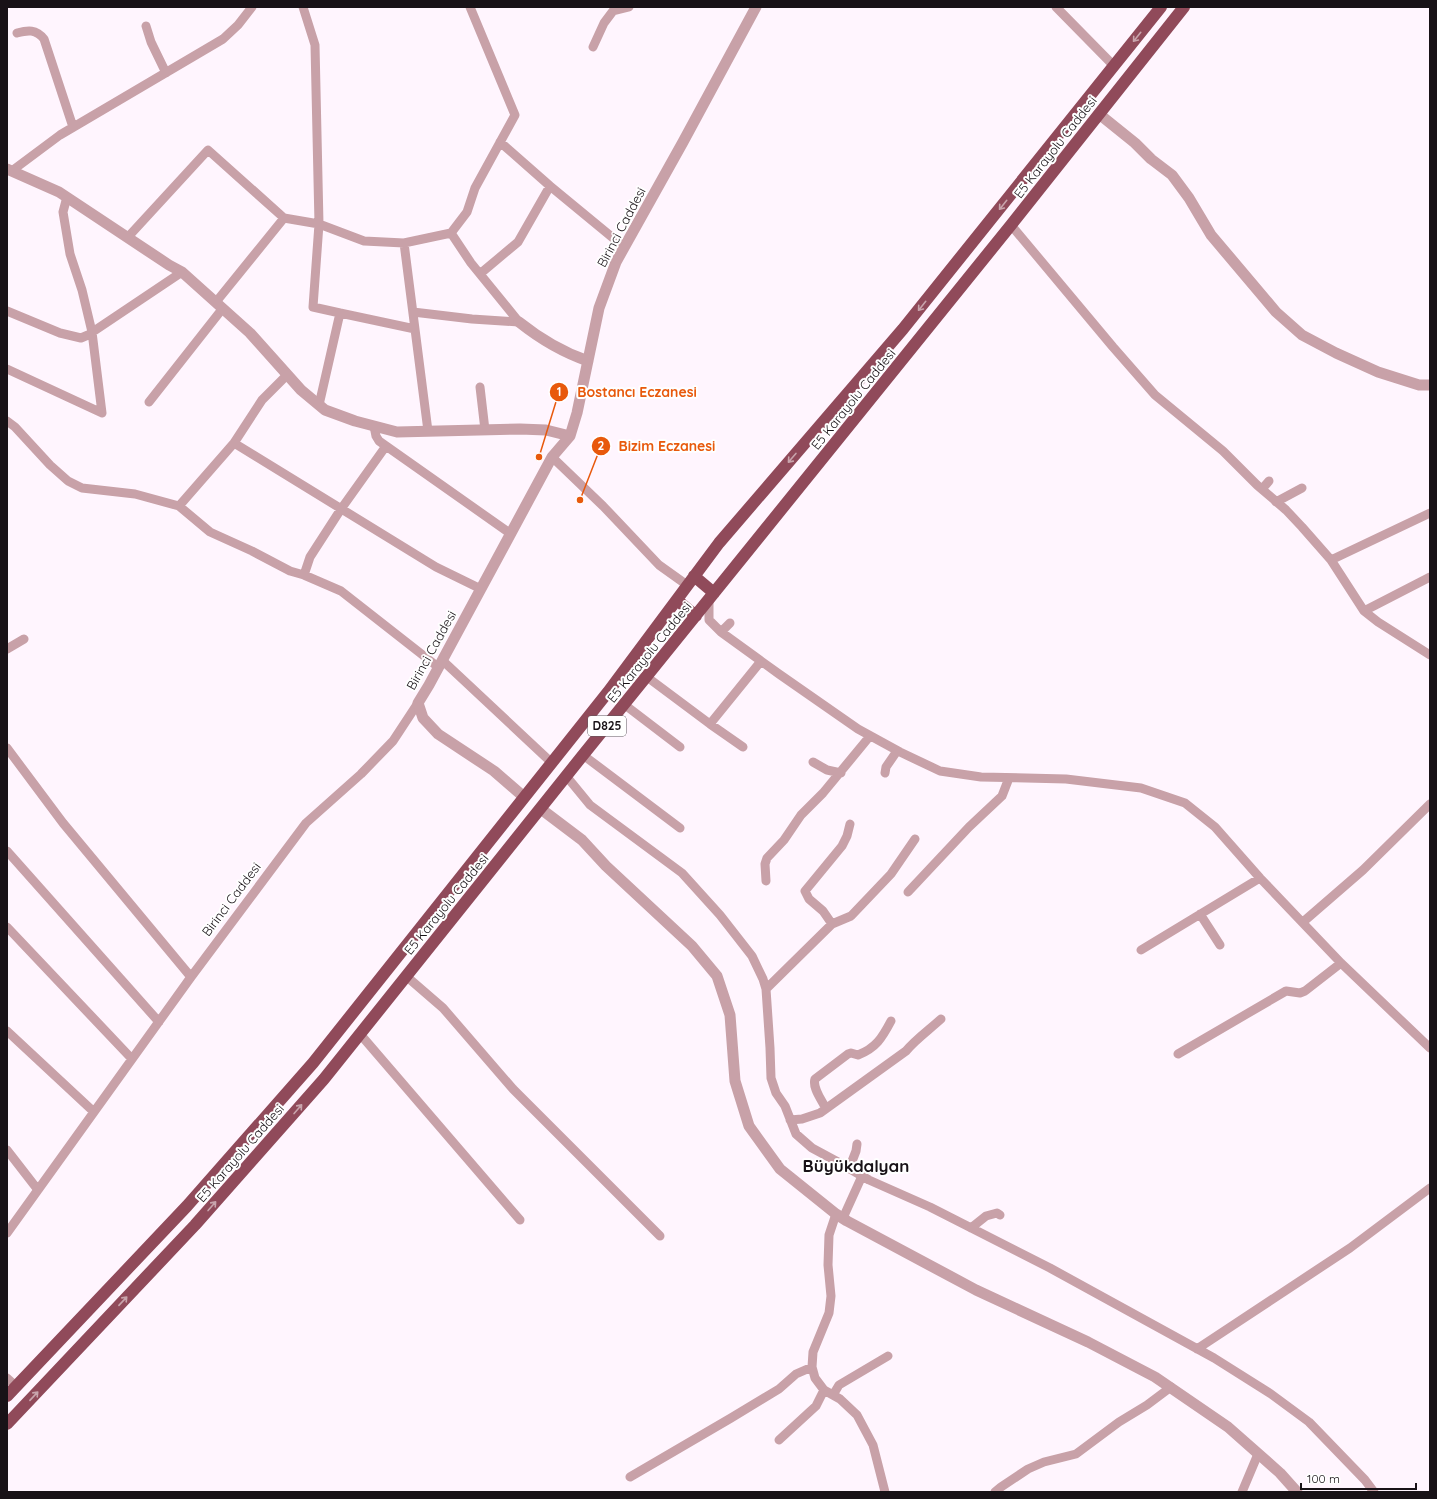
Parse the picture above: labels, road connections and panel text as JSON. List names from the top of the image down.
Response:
{
  "streets": {
    "highway": ["E5 Karayolu Caddesi", "D825"],
    "street": ["Birinci Caddesi"]
  },
  "districts": ["Büyükdalyan"],
  "places": ["Bostancı Eczanesi", "Bizim Eczanesi"],
  "scale_bar": "100 m"
}
